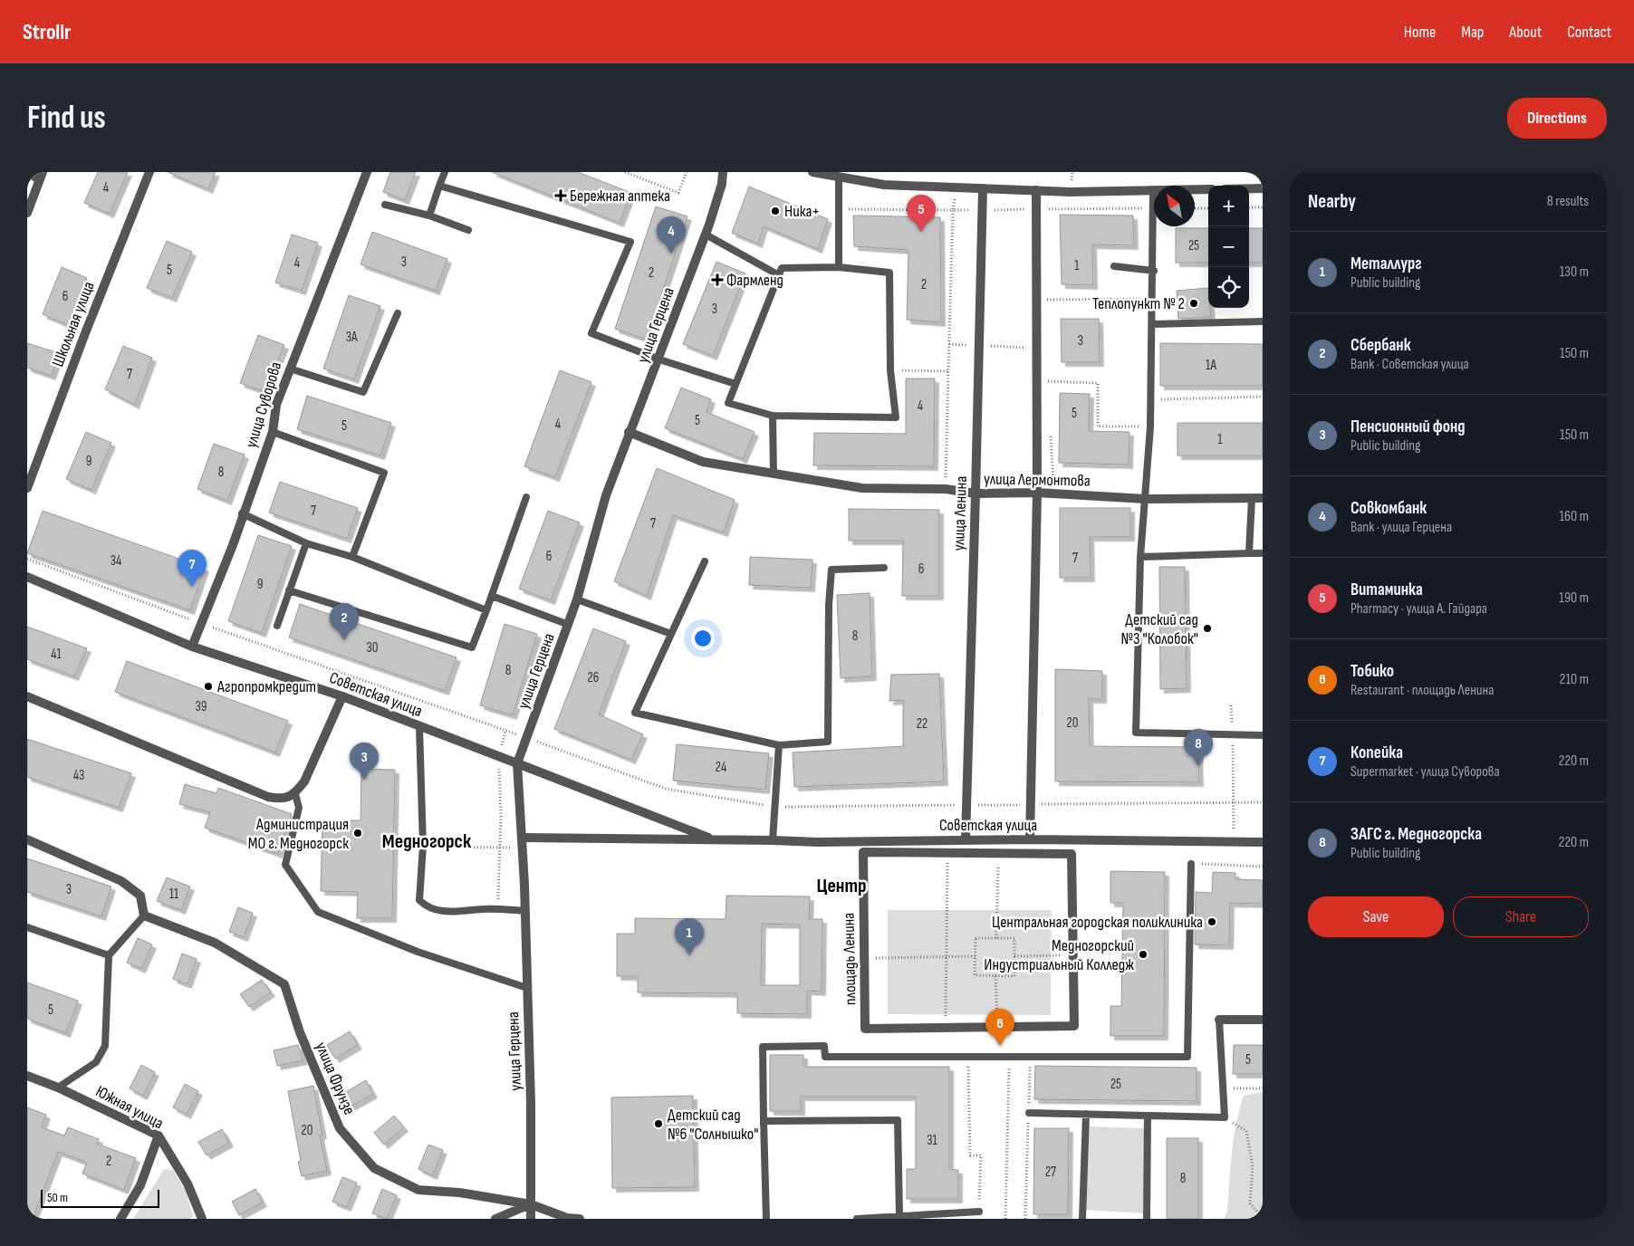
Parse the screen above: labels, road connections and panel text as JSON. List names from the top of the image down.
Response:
{
  "streets": {
    "street": [
      "Школьная улица",
      "улица Герцена",
      "улица Суворова",
      "улица Лермонтова",
      "улица Ленина",
      "Советская улица",
      "площадь Ленина",
      "улица Фрунзе",
      "Южная улица"
    ]
  },
  "crossings": [
    ["улица Герцена", "улица Лермонтова"],
    ["улица Герцена", "Советская улица"],
    ["улица Герцена", "улица Фрунзе"],
    ["улица Суворова", "Советская улица"],
    ["улица Лермонтова", "улица Ленина"],
    ["улица Ленина", "Советская улица"]
  ],
  "districts": ["Медногорск", "Центр"],
  "places": {
    "health": ["Бережная аптека", "Фармленд"],
    "other": [
      "Ника+",
      "Теплопункт № 2",
      "Детский сад №3 \"Колобок\"",
      "Агропромкредит",
      "Администрация МО г. Медногорск",
      "Центральная городская поликлиника",
      "Медногорский Индустриальный Колледж",
      "Детский сад №6 \"Солнышко\""
    ]
  },
  "house_numbers": [
    "4",
    "25",
    "3",
    "4",
    "1",
    "5",
    "2",
    "2",
    "6",
    "3",
    "3А",
    "3",
    "1А",
    "7",
    "4",
    "5",
    "5",
    "4",
    "5",
    "1",
    "9",
    "8",
    "7",
    "7",
    "6",
    "7",
    "34",
    "6",
    "9",
    "8",
    "30",
    "41",
    "8",
    "26",
    "39",
    "20",
    "22",
    "24",
    "43",
    "3",
    "11",
    "5",
    "5",
    "25",
    "20",
    "31",
    "2",
    "27",
    "8"
  ],
  "scale_bar": "50 m",
  "north": "top left",
  "page": {
    "header": "Strollr",
    "nav": [
      "Home",
      "Map",
      "About",
      "Contact"
    ],
    "buttons": [
      "Directions",
      ["Save", "Share"]
    ],
    "title": "Find us",
    "heading": ["Nearby", "8 results"],
    "map_buttons": ["+", "−"],
    "pins": [
      "5",
      "4",
      "7",
      "2",
      "8",
      "3",
      "1",
      "6"
    ],
    "list": [
      {
        "mark": "1",
        "name": "Металлург",
        "note": "Public building",
        "value": "130 m"
      },
      {
        "mark": "2",
        "name": "Сбербанк",
        "note": "Bank · Советская улица",
        "value": "150 m"
      },
      {
        "mark": "3",
        "name": "Пенсионный фонд",
        "note": "Public building",
        "value": "150 m"
      },
      {
        "mark": "4",
        "name": "Совкомбанк",
        "note": "Bank · улица Герцена",
        "value": "160 m"
      },
      {
        "mark": "5",
        "name": "Витаминка",
        "note": "Pharmacy · улица А. Гайдара",
        "value": "190 m"
      },
      {
        "mark": "6",
        "name": "Тобико",
        "note": "Restaurant · площадь Ленина",
        "value": "210 m"
      },
      {
        "mark": "7",
        "name": "Копейка",
        "note": "Supermarket · улица Суворова",
        "value": "220 m"
      },
      {
        "mark": "8",
        "name": "ЗАГС г. Медногорска",
        "note": "Public building",
        "value": "220 m"
      }
    ],
    "scale": "50 m"
  }
}
